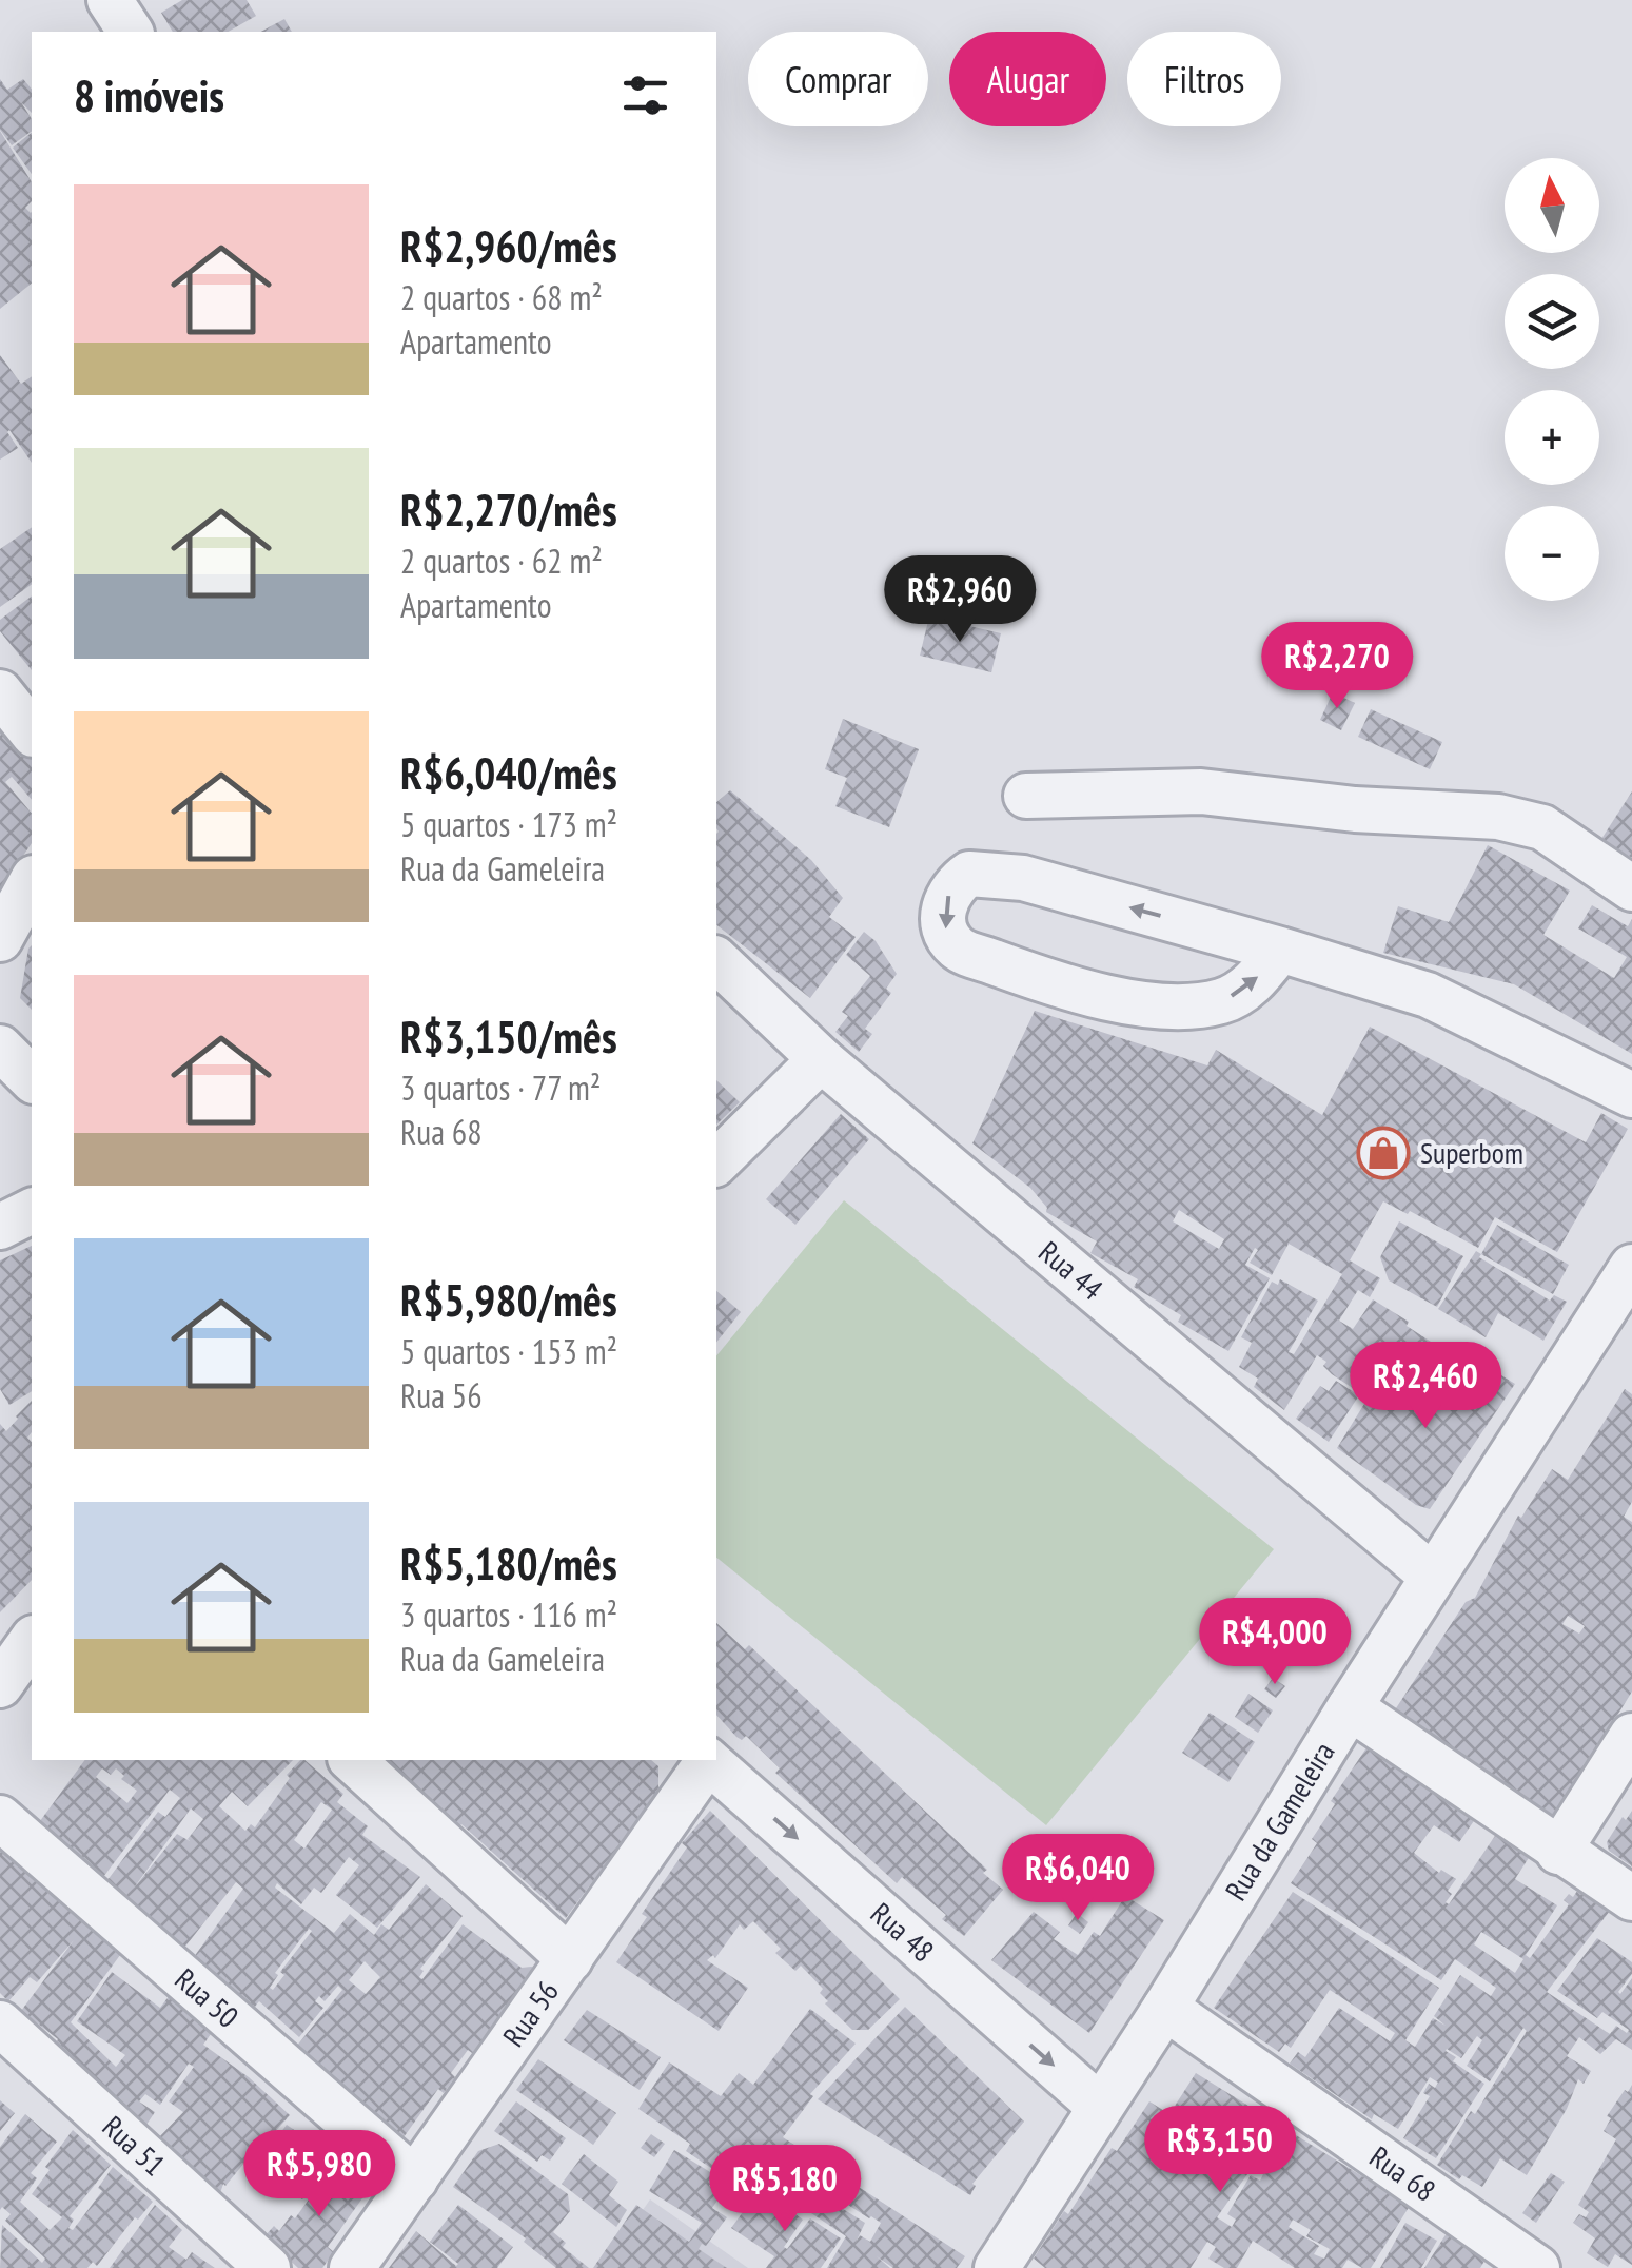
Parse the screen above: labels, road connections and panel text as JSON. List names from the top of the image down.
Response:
{
  "streets": {
    "street": [
      "Rua 44",
      "Rua da Gameleira",
      "Rua 48",
      "Rua 50",
      "Rua 56",
      "Rua 51",
      "Rua 68"
    ]
  },
  "crossings": [
    ["Rua 44", "Rua da Gameleira"],
    ["Rua da Gameleira", "Rua 48"],
    ["Rua da Gameleira", "Rua 68"],
    ["Rua 50", "Rua 56"]
  ],
  "one_way": ["Rua 48"],
  "places": {
    "shop": ["Superbom"]
  },
  "north": "top",
  "page": {
    "chip": ["Comprar", "Alugar", "Filtros"],
    "heading": "8 imóveis",
    "map_buttons": ["+", "−"],
    "list": [
      {
        "name": "R$2,960/mês",
        "note": "2 quartos · 68 m² · Apartamento"
      },
      {
        "name": "R$2,270/mês",
        "note": "2 quartos · 62 m² · Apartamento"
      },
      {
        "name": "R$6,040/mês",
        "note": "5 quartos · 173 m² · Rua da Gameleira"
      },
      {
        "name": "R$3,150/mês",
        "note": "3 quartos · 77 m² · Rua 68"
      },
      {
        "name": "R$5,980/mês",
        "note": "5 quartos · 153 m² · Rua 56"
      },
      {
        "name": "R$5,180/mês",
        "note": "3 quartos · 116 m² · Rua da Gameleira"
      }
    ],
    "price": [
      "R$2,960",
      "R$2,270",
      "R$2,460",
      "R$4,000",
      "R$6,040",
      "R$3,150",
      "R$5,980",
      "R$5,180"
    ]
  }
}
